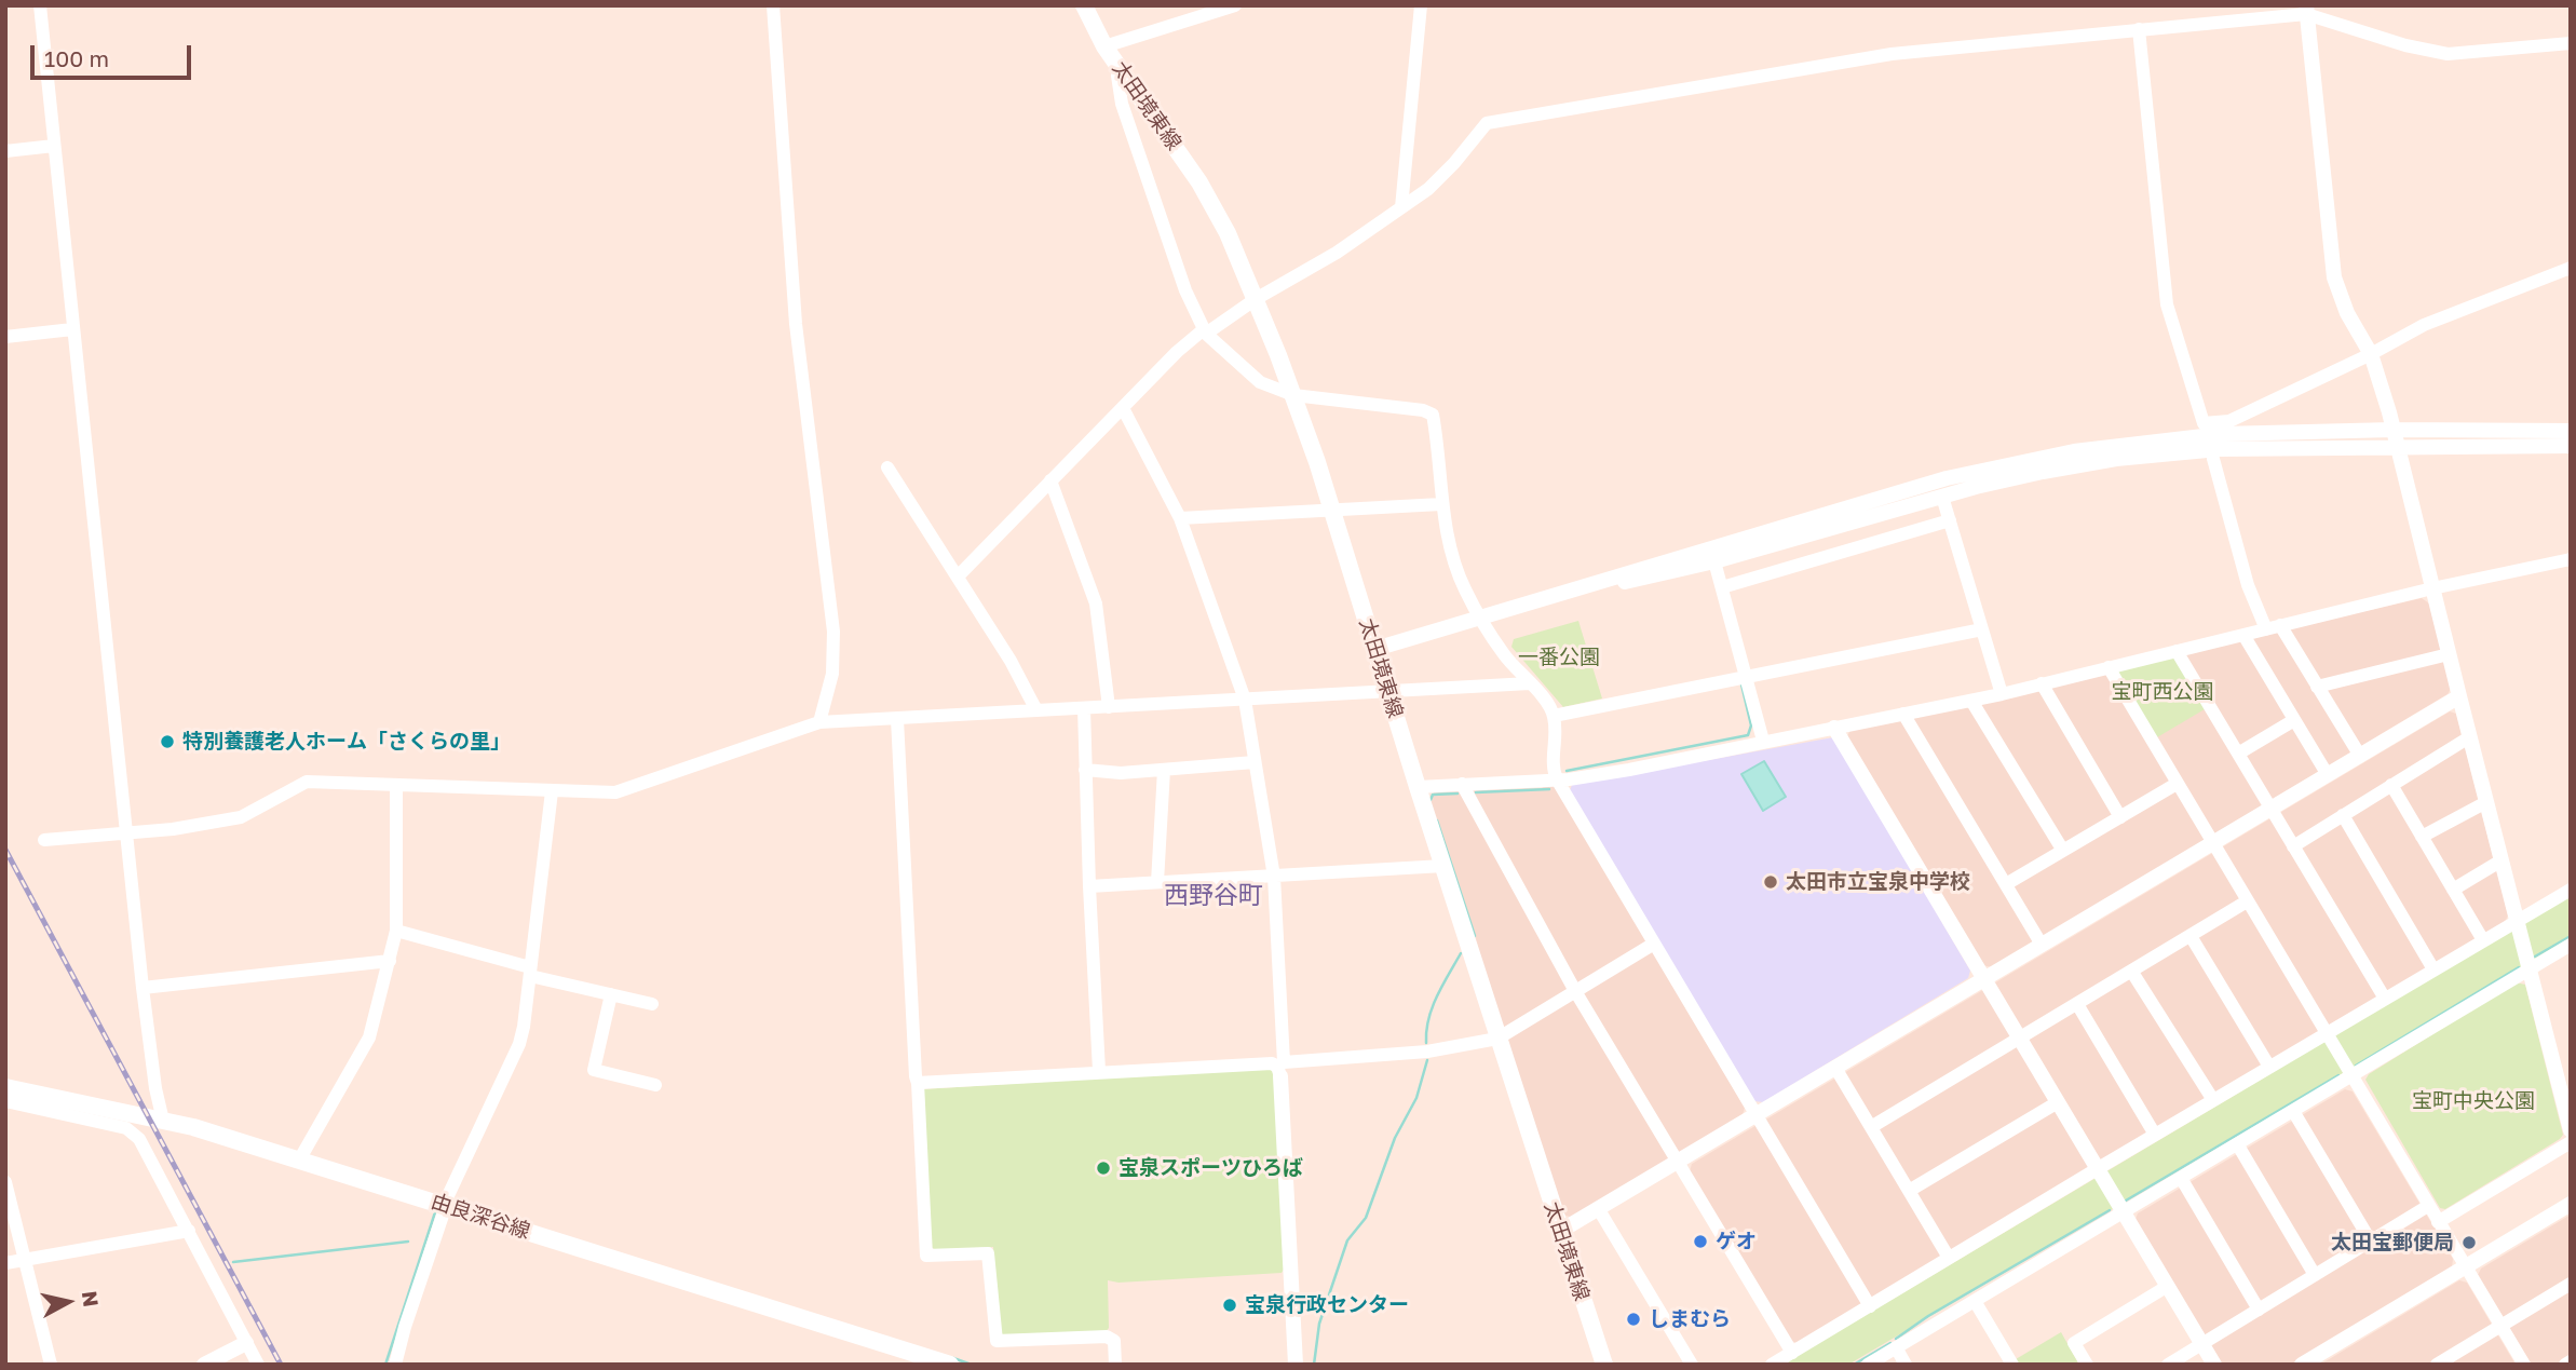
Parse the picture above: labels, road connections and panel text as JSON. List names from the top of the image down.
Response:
{
  "streets": {
    "main road": ["太田境東線", "由良深谷線"]
  },
  "districts": ["西野谷町"],
  "parks": ["一番公園", "宝町西公園", "宝町中央公園"],
  "places": [
    "特別養護老人ホーム「さくらの里」",
    "太田市立宝泉中学校",
    "宝泉スポーツひろば",
    "ゲオ",
    "太田宝郵便局",
    "宝泉行政センター",
    "しまむら"
  ],
  "scale_bar": "100 m",
  "north": "right"
}
